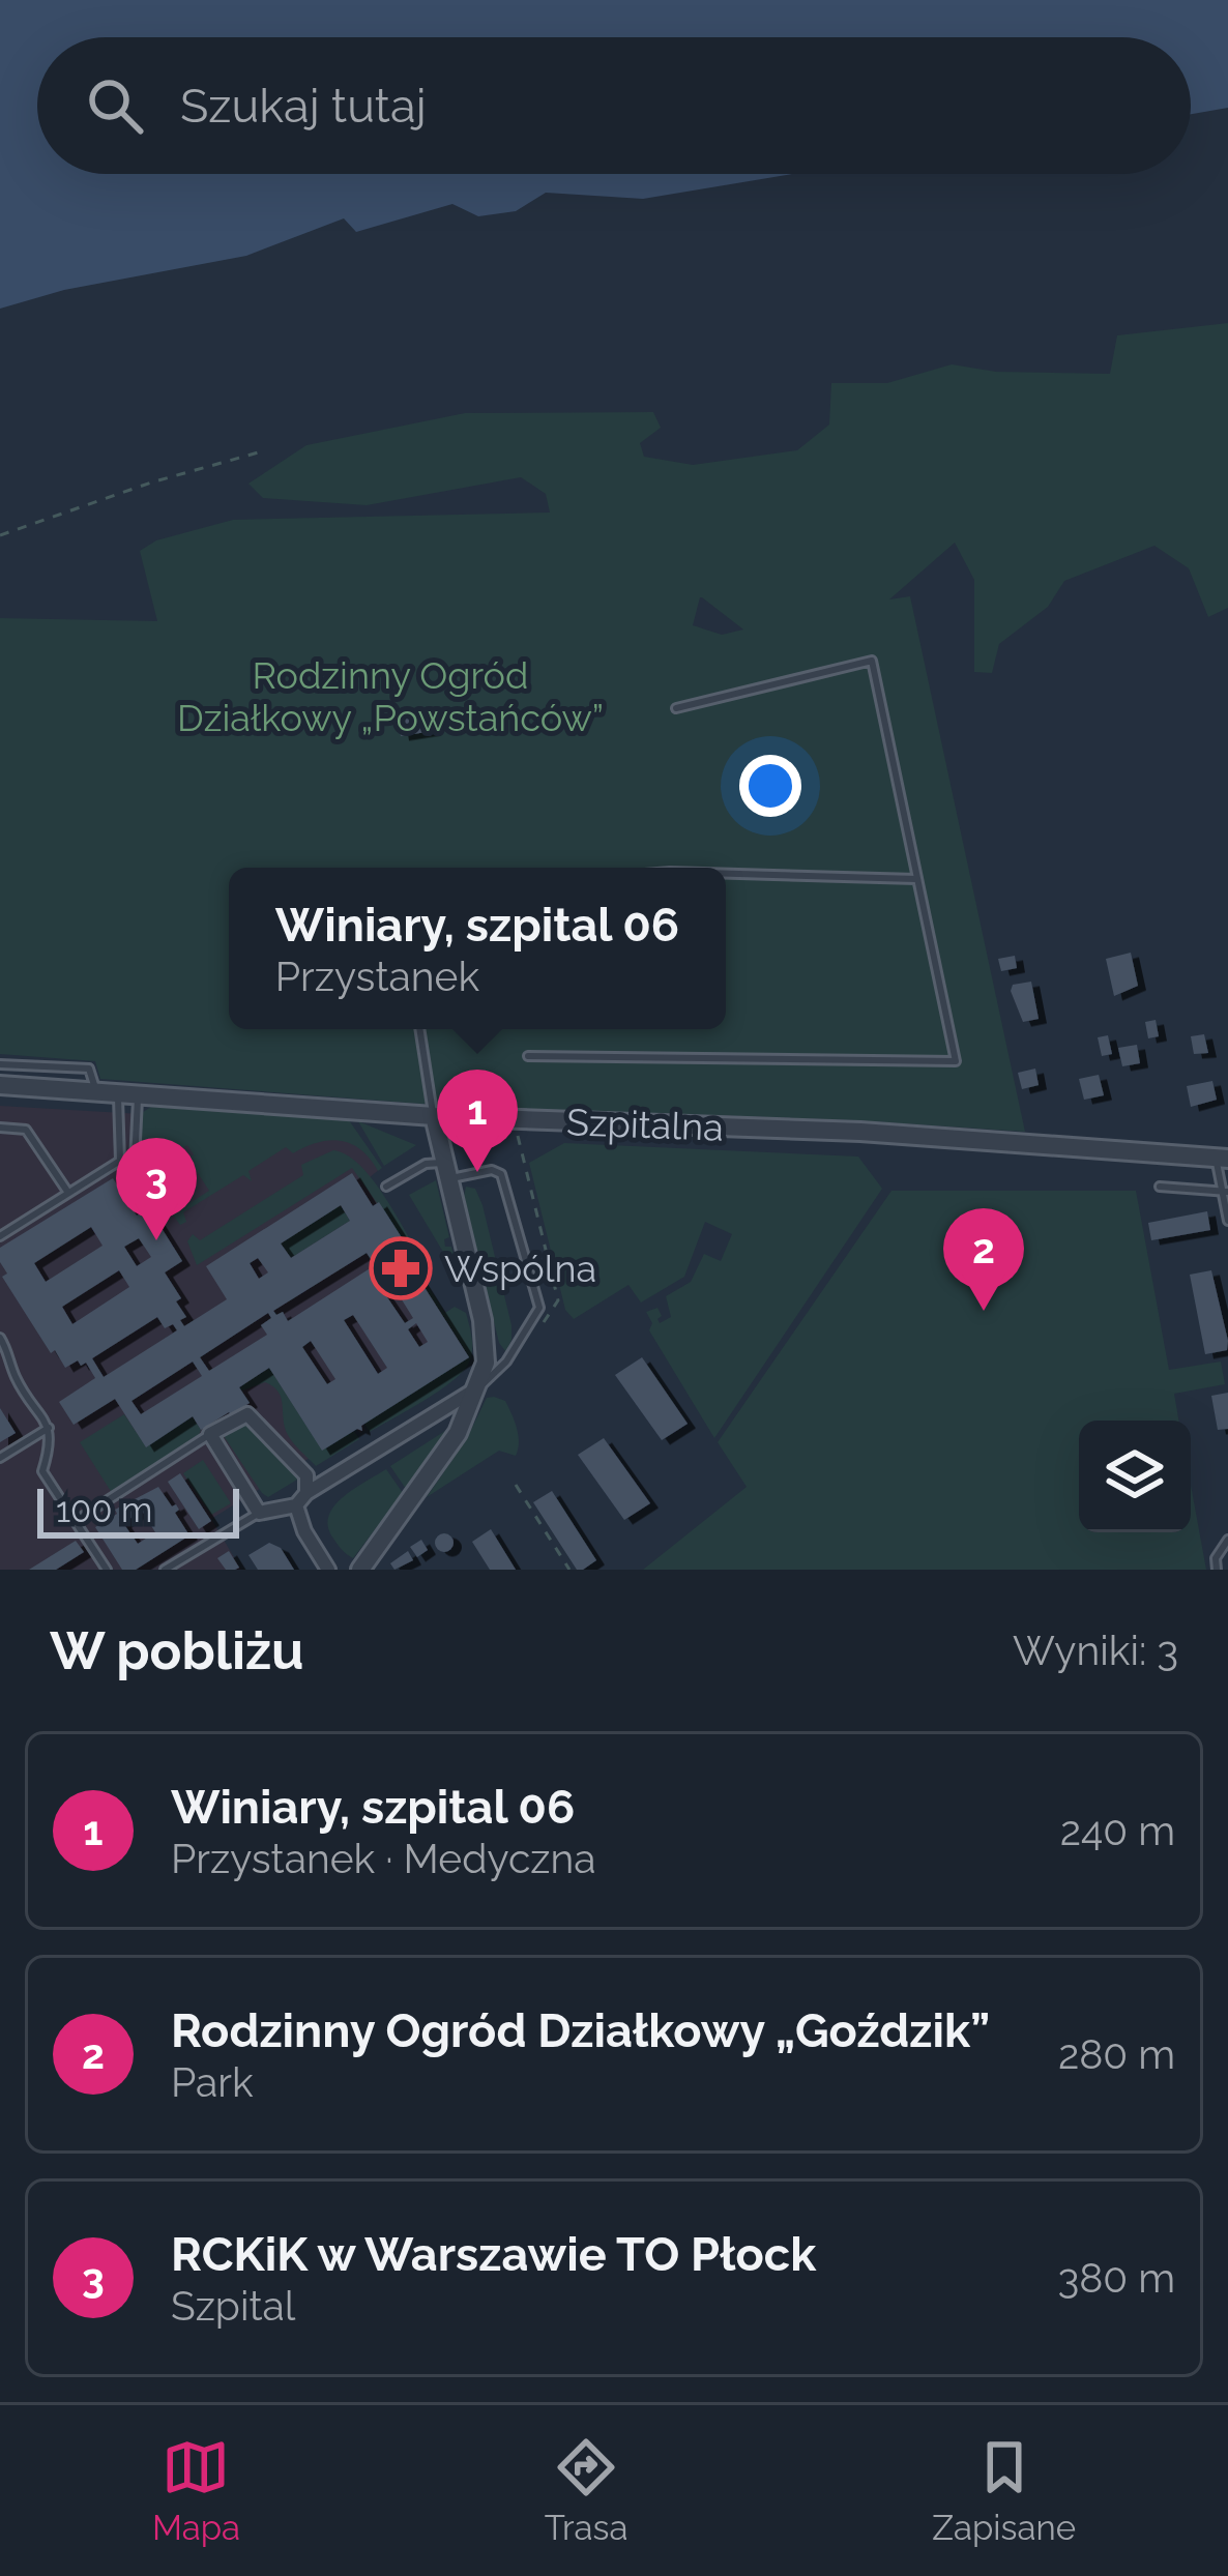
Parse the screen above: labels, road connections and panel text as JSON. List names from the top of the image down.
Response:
{
  "streets": {
    "street": ["Szpitalna"]
  },
  "parks": ["Rodzinny Ogród Działkowy „Powstańców”"],
  "places": {
    "pharmacy": ["Wspólna"]
  },
  "scale_bar": "100 m",
  "page": {
    "search": "Szukaj tutaj",
    "popup": ["Winiary, szpital 06", "Przystanek"],
    "pins": ["1", "3", "2"],
    "scale": "100 m",
    "heading": ["W pobliżu", "Wyniki: 3"],
    "list": [
      {
        "mark": "1",
        "name": "Winiary, szpital 06",
        "note": "Przystanek · Medyczna",
        "value": "240 m"
      },
      {
        "mark": "2",
        "name": "Rodzinny Ogród Działkowy „Goździk”",
        "note": "Park",
        "value": "280 m"
      },
      {
        "mark": "3",
        "name": "RCKiK w Warszawie TO Płock",
        "note": "Szpital",
        "value": "380 m"
      }
    ],
    "nav": ["Mapa", "Trasa", "Zapisane"]
  }
}
